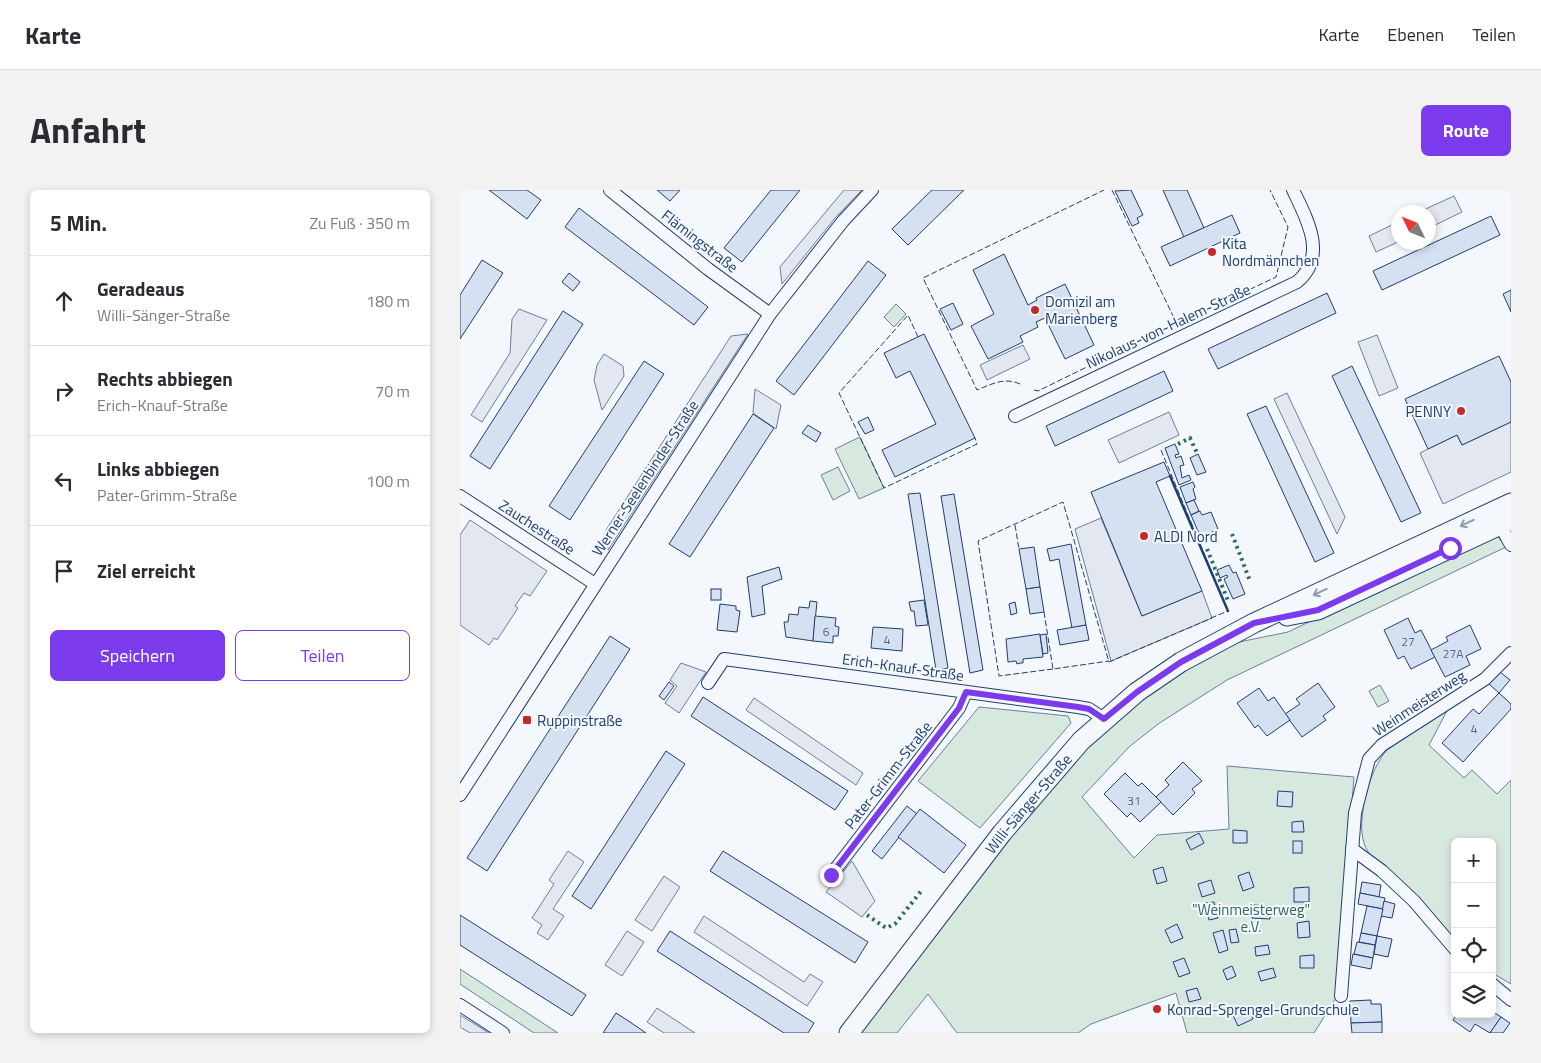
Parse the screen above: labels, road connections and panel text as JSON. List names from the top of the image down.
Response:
{
  "streets": {
    "main road": ["Willi-Sänger-Straße"],
    "street": [
      "Flämingstraße",
      "Nikolaus-von-Halem-Straße",
      "Werner-Seelenbinder-Straße",
      "Zauchestraße",
      "Erich-Knauf-Straße",
      "Weinmeisterweg",
      "Pater-Grimm-Straße"
    ]
  },
  "crossings": [
    ["Flämingstraße", "Werner-Seelenbinder-Straße"],
    ["Werner-Seelenbinder-Straße", "Zauchestraße"],
    ["Erich-Knauf-Straße", "Pater-Grimm-Straße"],
    ["Erich-Knauf-Straße", "Willi-Sänger-Straße"]
  ],
  "parks": ["\"Weinmeisterweg\" e.V."],
  "places": {
    "other": [
      "Kita Nordmännchen",
      "Domizil am Marienberg",
      "PENNY",
      "ALDI Nord",
      "Konrad-Sprengel-Grundschule"
    ],
    "transit": ["Ruppinstraße"]
  },
  "house_numbers": [
    "6",
    "4",
    "27",
    "27A",
    "4",
    "31"
  ],
  "north": "top left",
  "page": {
    "header": "Karte",
    "nav": ["Karte", "Ebenen", "Teilen"],
    "title": "Anfahrt",
    "buttons": [
      "Route",
      ["Speichern", "Teilen"]
    ],
    "heading": ["5 Min.", "Zu Fuß · 350 m"],
    "list": [
      ["Geradeaus", "Willi-Sänger-Straße", "180 m"],
      ["Rechts abbiegen", "Erich-Knauf-Straße", "70 m"],
      ["Links abbiegen", "Pater-Grimm-Straße", "100 m"],
      "Ziel erreicht"
    ],
    "map_buttons": ["+", "−"]
  }
}
